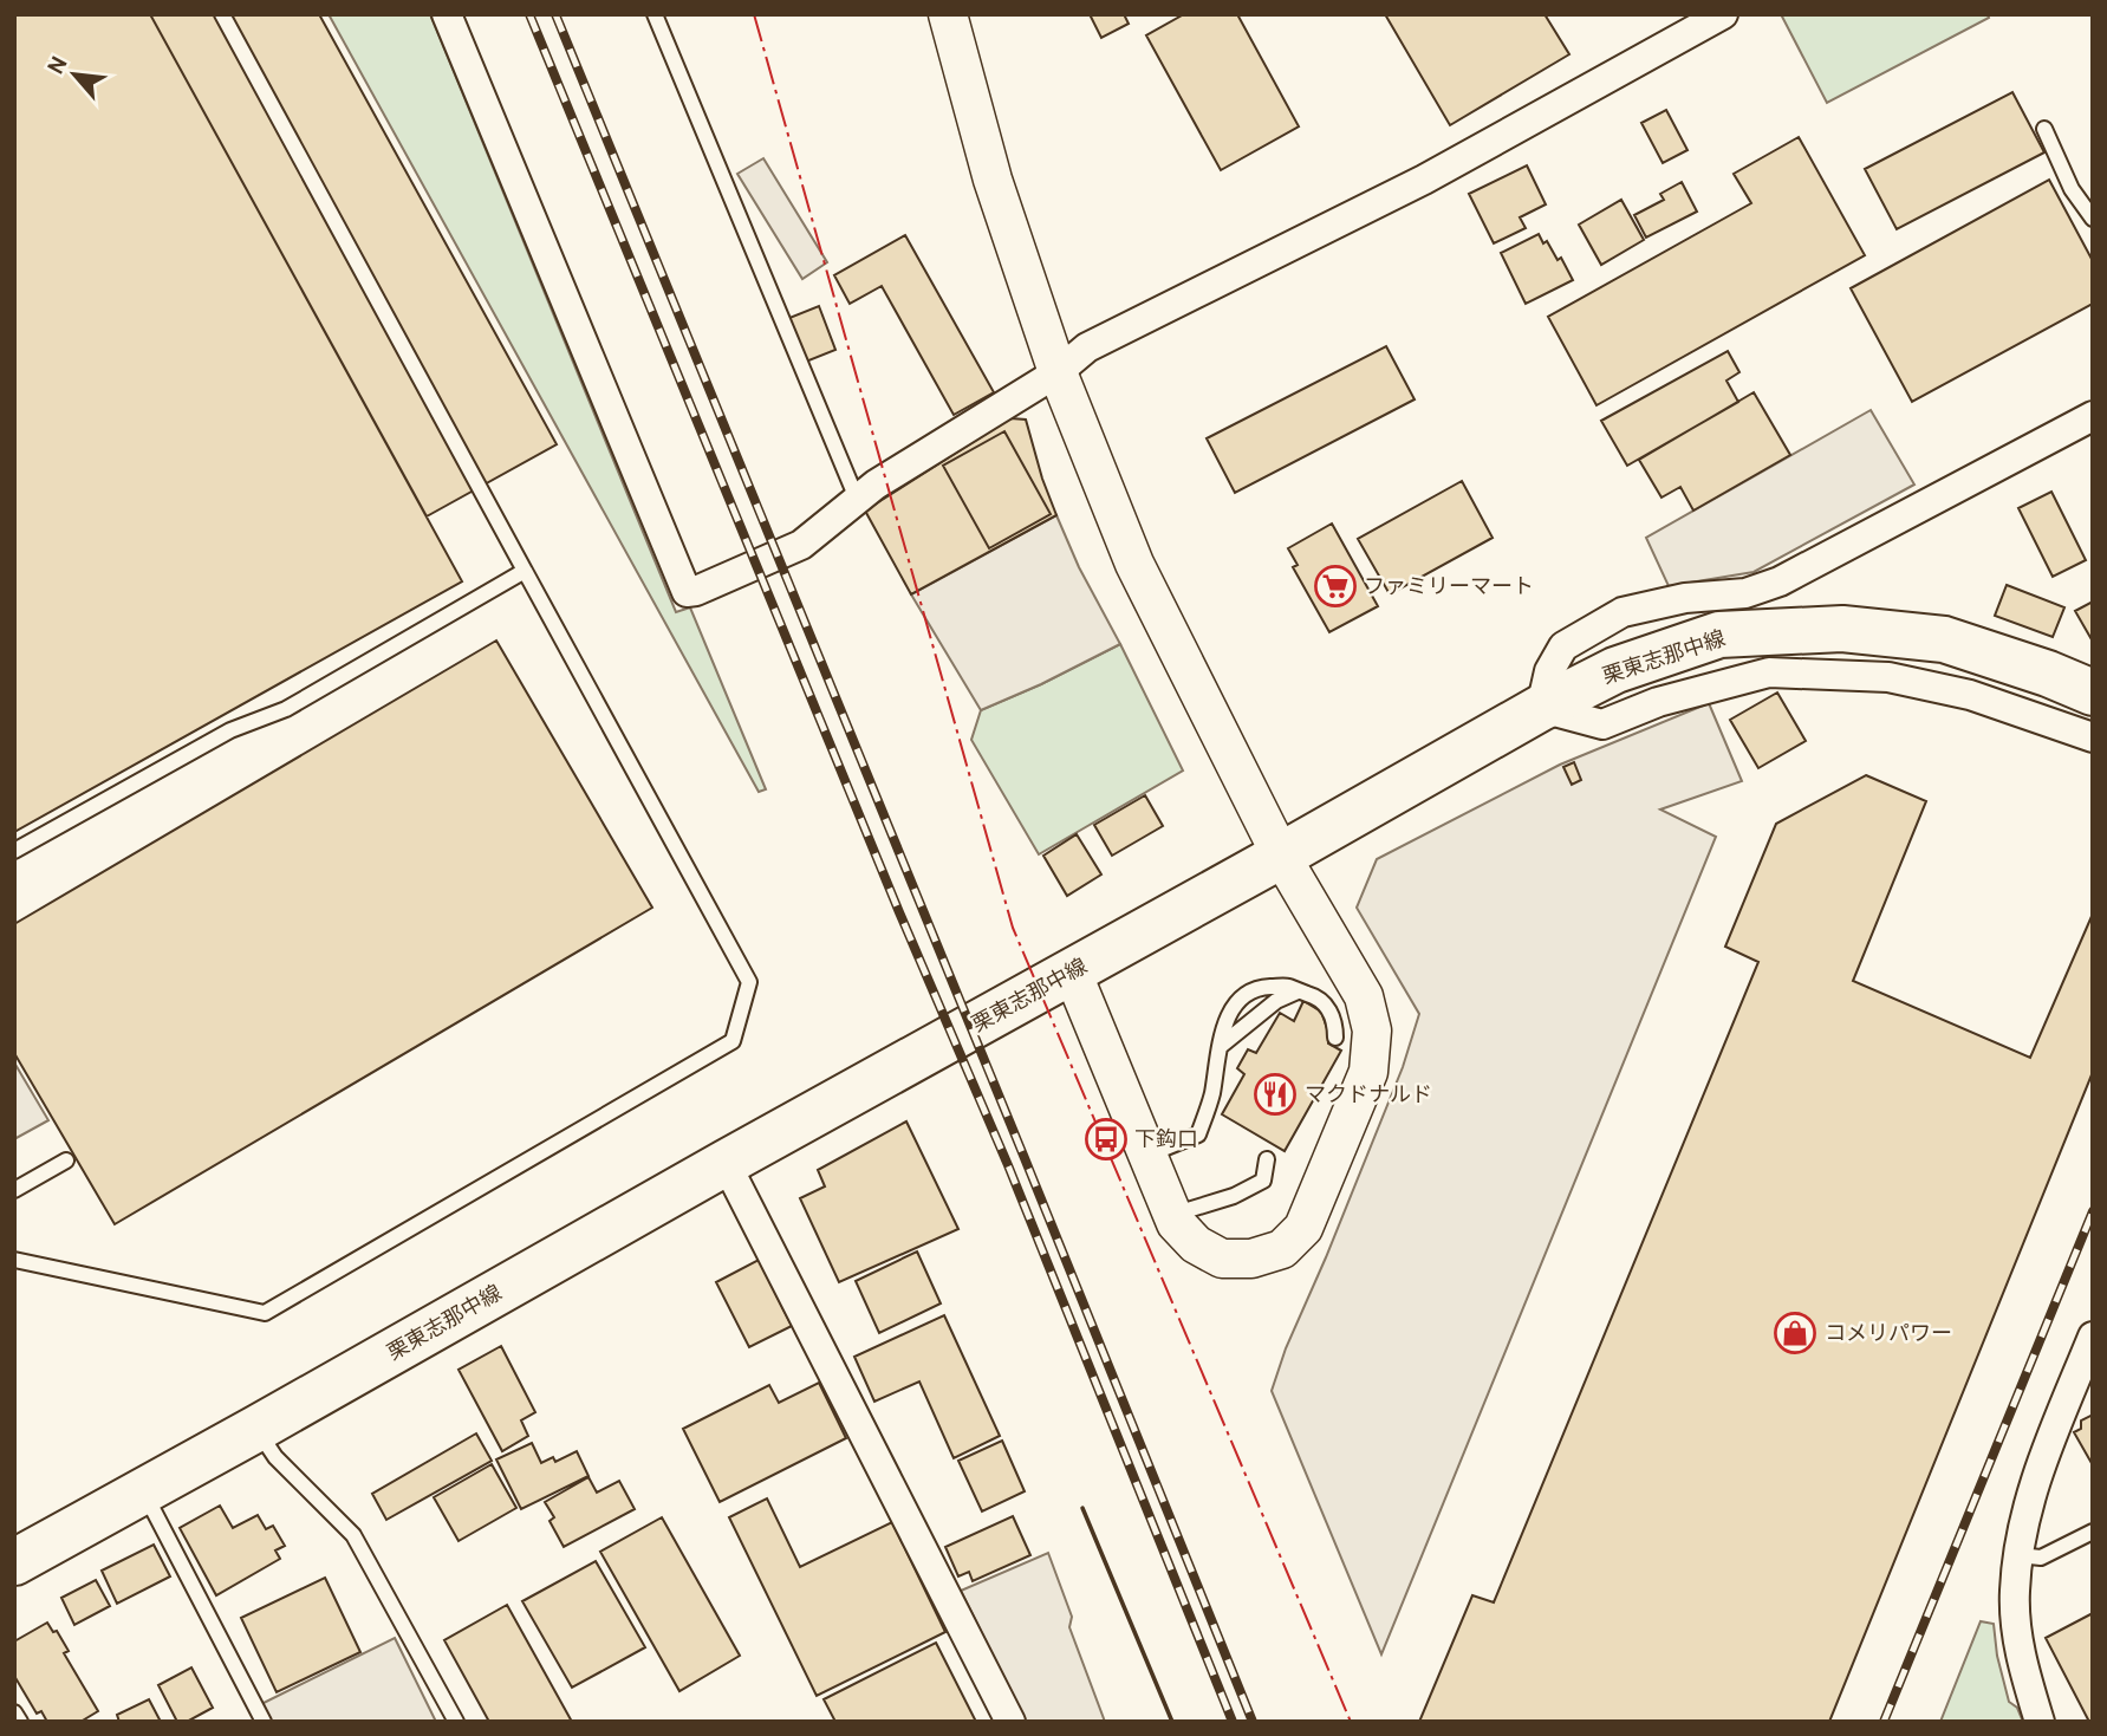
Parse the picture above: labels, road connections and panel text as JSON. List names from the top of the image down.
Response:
{
  "streets": {
    "main road": ["栗東志那中線"]
  },
  "places": {
    "supermarket": ["ファミリーマート"],
    "restaurant": ["マクドナルド"],
    "bus stop": ["下鈎口"],
    "shop": ["コメリパワー"]
  },
  "north": "top left"
}
